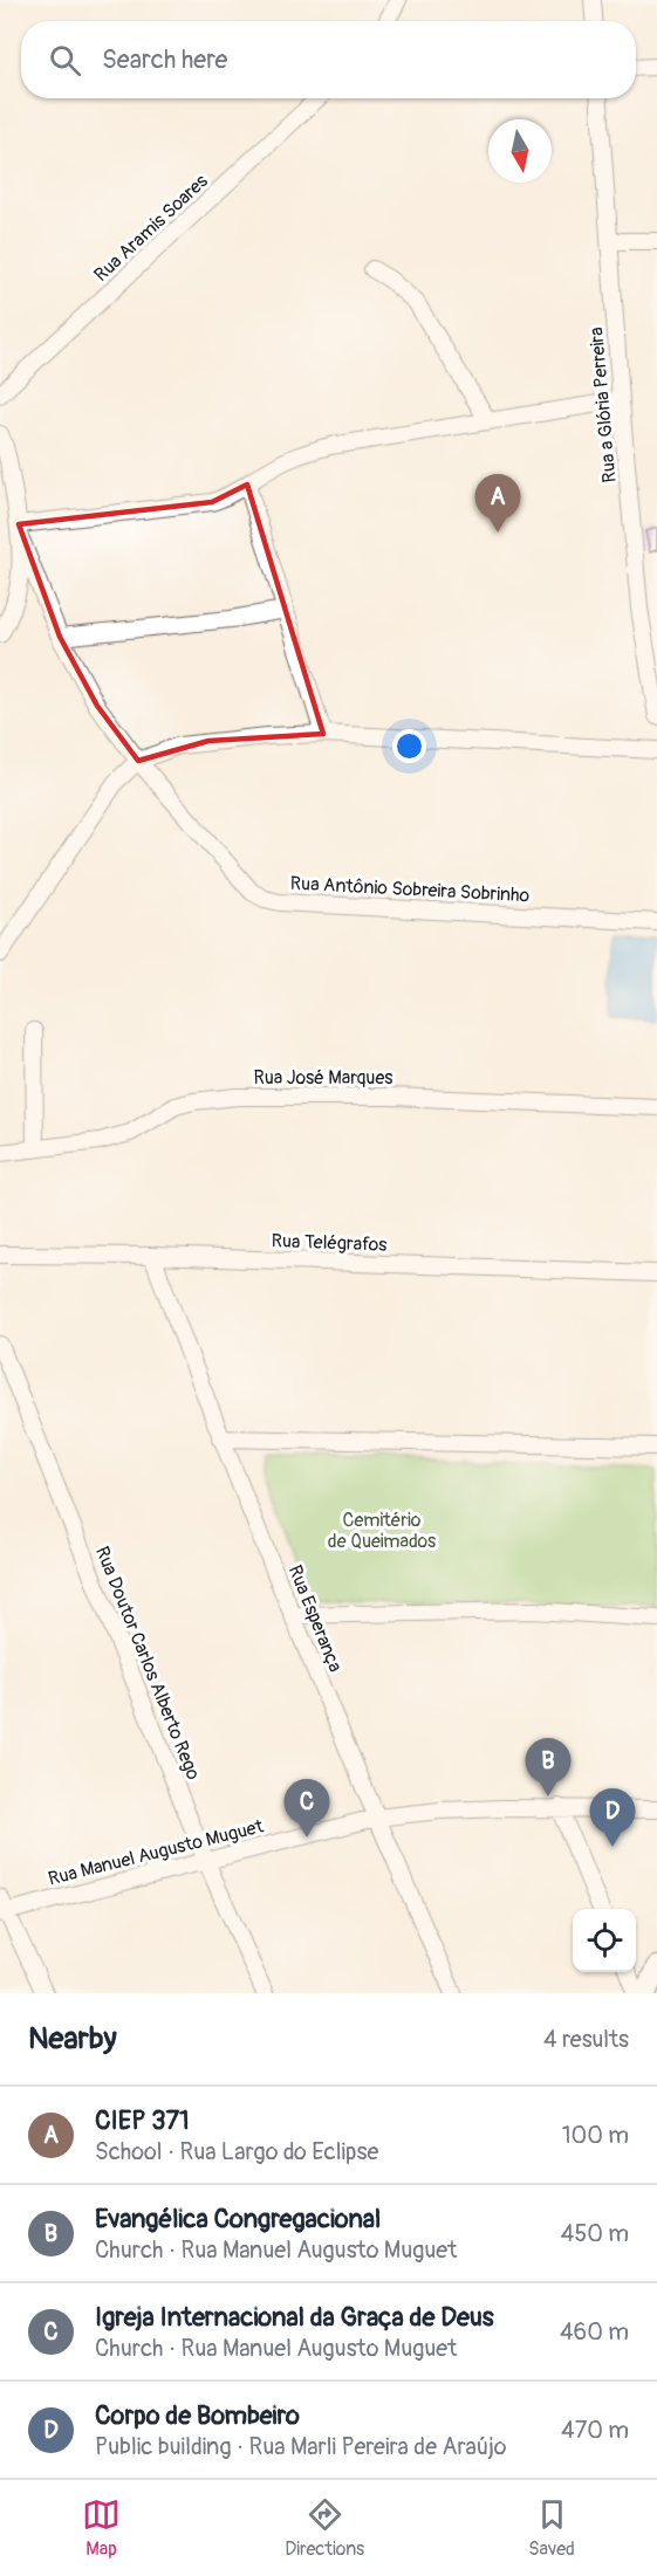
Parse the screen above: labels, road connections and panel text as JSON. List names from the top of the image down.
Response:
{
  "streets": {
    "street": [
      "Rua Aramis Soares",
      "Rua a Glória Perreira",
      "Rua Antônio Sobreira Sobrinho",
      "Rua José Marques",
      "Rua Telégrafos",
      "Rua Esperança",
      "Rua Doutor Carlos Alberto Rego",
      "Rua Manuel Augusto Muguet"
    ]
  },
  "crossings": [
    ["Rua Telégrafos", "Rua Esperança"],
    ["Rua Esperança", "Rua Manuel Augusto Muguet"],
    ["Rua Doutor Carlos Alberto Rego", "Rua Manuel Augusto Muguet"]
  ],
  "parks": ["Cemitério de Queimados"],
  "north": "bottom",
  "page": {
    "search": "Search here",
    "pins": [
      "A",
      "B",
      "C",
      "D"
    ],
    "heading": ["Nearby", "4 results"],
    "list": [
      {
        "mark": "A",
        "name": "CIEP 371",
        "note": "School · Rua Largo do Eclipse",
        "value": "100 m"
      },
      {
        "mark": "B",
        "name": "Evangélica Congregacional",
        "note": "Church · Rua Manuel Augusto Muguet",
        "value": "450 m"
      },
      {
        "mark": "C",
        "name": "Igreja Internacional da Graça de Deus",
        "note": "Church · Rua Manuel Augusto Muguet",
        "value": "460 m"
      },
      {
        "mark": "D",
        "name": "Corpo de Bombeiro",
        "note": "Public building · Rua Marli Pereira de Araújo",
        "value": "470 m"
      }
    ],
    "nav": ["Map", "Directions", "Saved"]
  }
}
